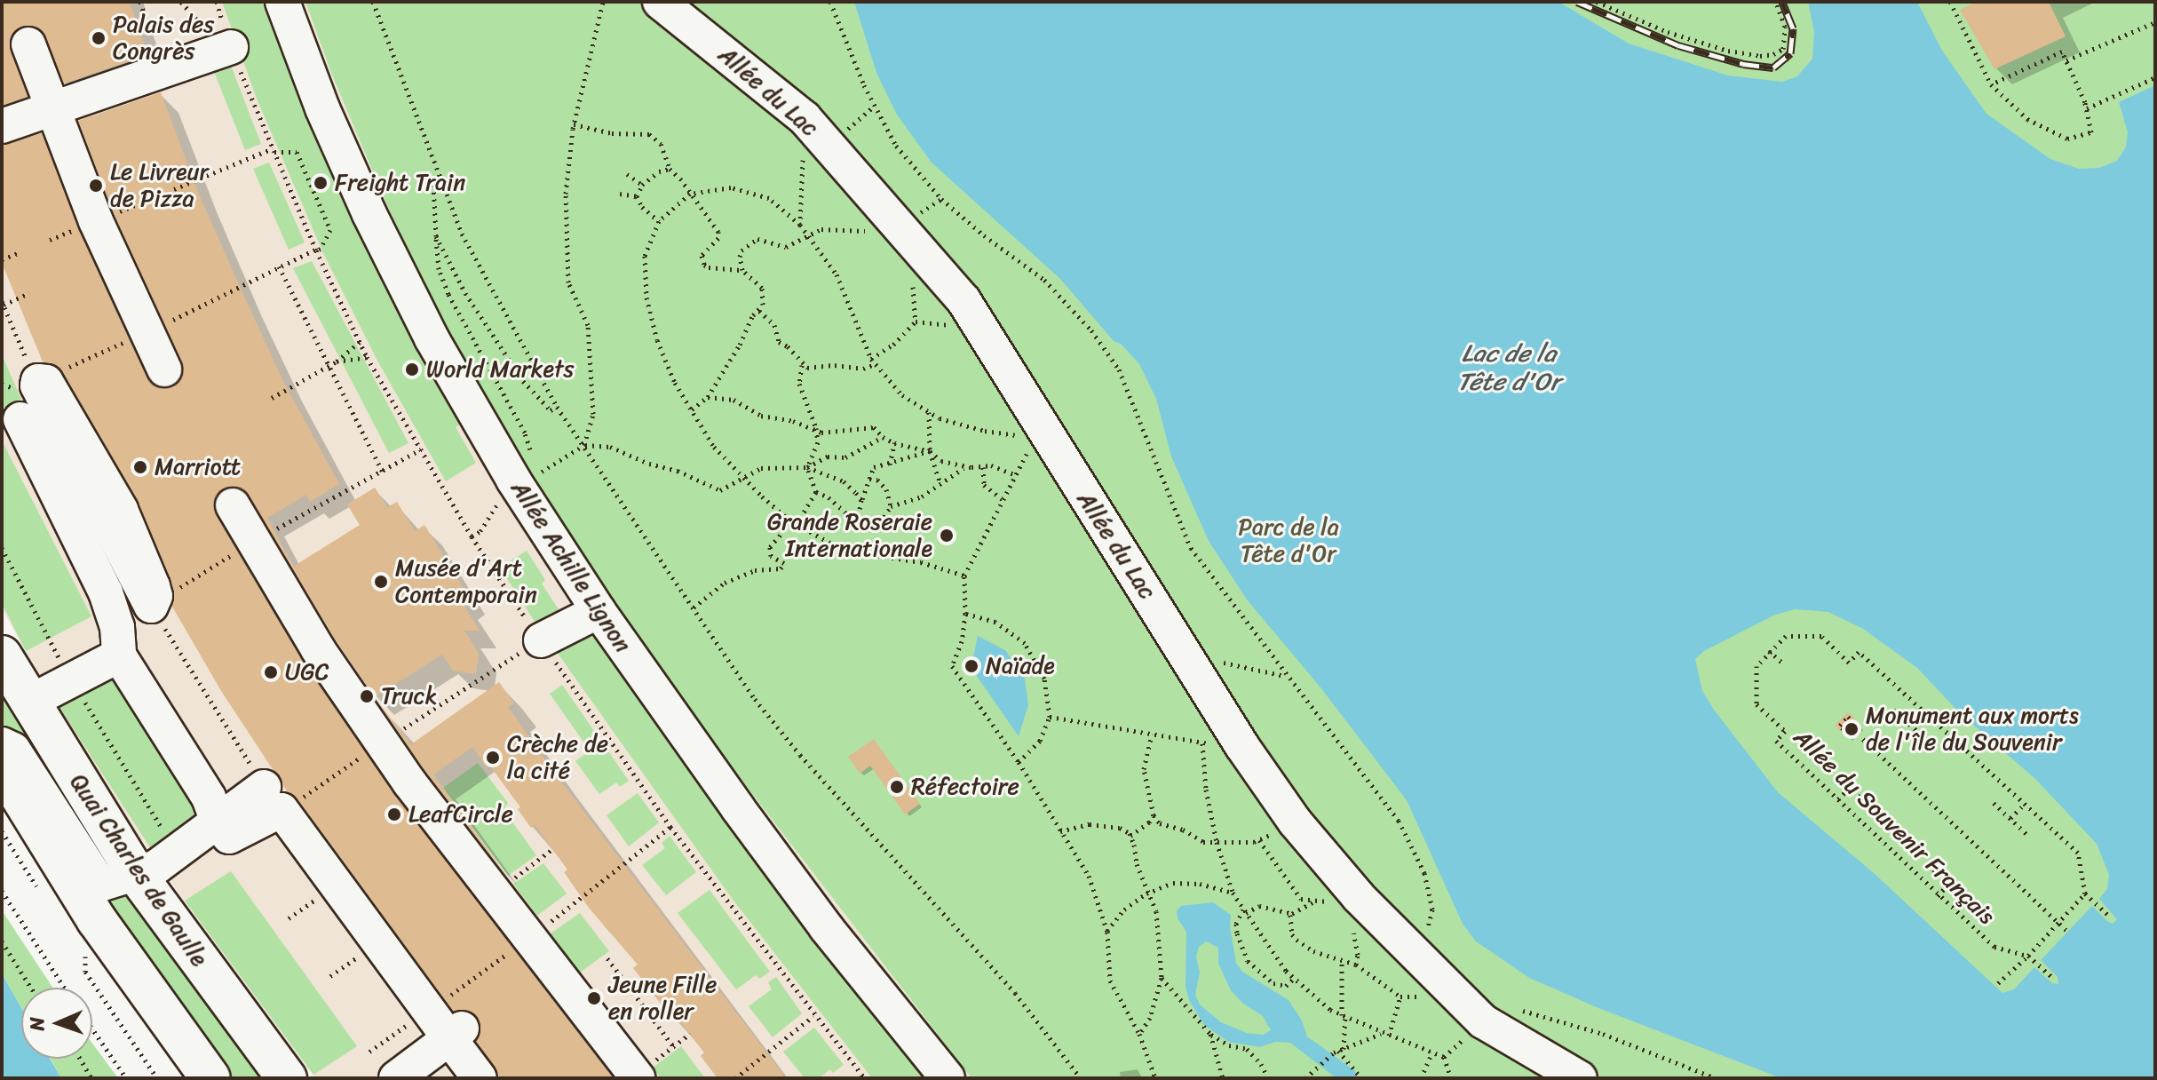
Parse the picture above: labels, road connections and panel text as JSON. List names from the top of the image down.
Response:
{
  "streets": {
    "main road": ["Quai Charles de Gaulle"],
    "street": ["Allée du Lac", "Allée Achille Lignon"],
    "path": ["Allée du Souvenir Français"]
  },
  "water": ["Lac de la Tête d'Or"],
  "parks": ["Parc de la Tête d'Or"],
  "places": [
    "Palais des Congrès",
    "Freight Train",
    "Le Livreur de Pizza",
    "World Markets",
    "Marriott",
    "Grande Roseraie Internationale",
    "Musée d'Art Contemporain",
    "Naïade",
    "UGC",
    "Truck",
    "Monument aux morts de l'île du Souvenir",
    "Crèche de la cité",
    "Réfectoire",
    "LeafCircle",
    "Jeune Fille en roller"
  ],
  "north": "left"
}
